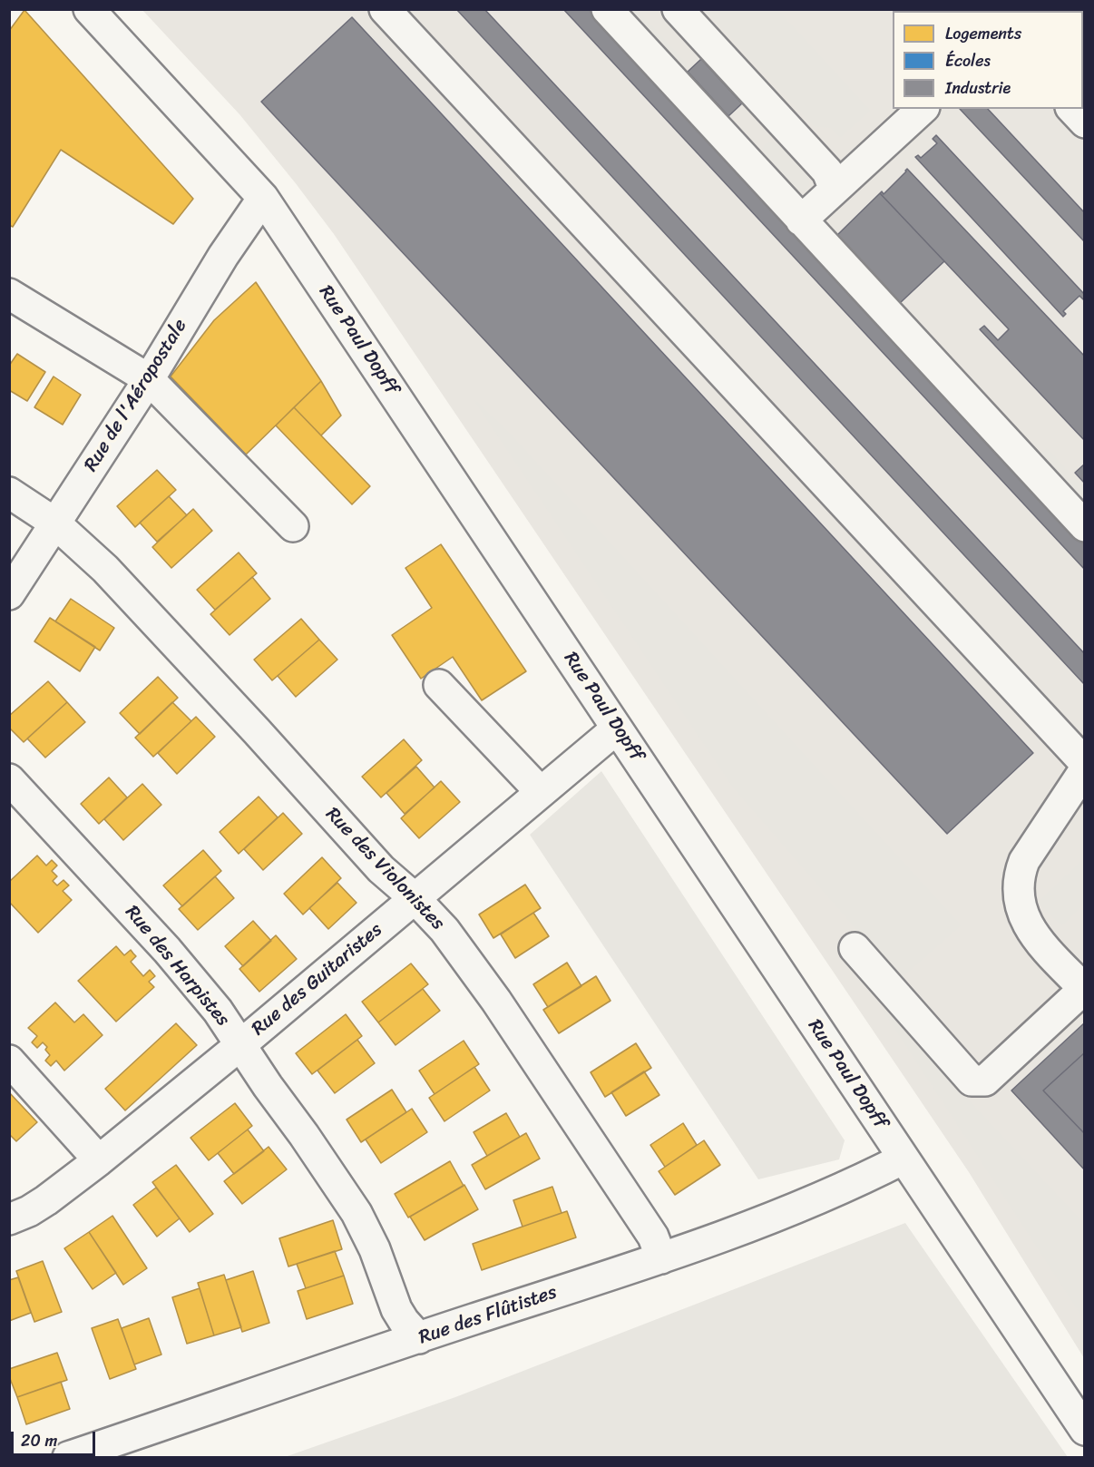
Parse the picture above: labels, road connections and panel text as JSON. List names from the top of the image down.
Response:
{
  "streets": {
    "street": [
      "Rue Paul Dopff",
      "Rue de l'Aéropostale",
      "Rue des Violonistes",
      "Rue des Harpistes",
      "Rue des Guitaristes",
      "Rue des Flûtistes"
    ]
  },
  "crossings": [
    ["Rue Paul Dopff", "Rue de l'Aéropostale"],
    ["Rue Paul Dopff", "Rue des Guitaristes"],
    ["Rue Paul Dopff", "Rue des Flûtistes"],
    ["Rue de l'Aéropostale", "Rue des Violonistes"],
    ["Rue des Violonistes", "Rue des Guitaristes"],
    ["Rue des Violonistes", "Rue des Flûtistes"],
    ["Rue des Harpistes", "Rue des Guitaristes"],
    ["Rue des Harpistes", "Rue des Flûtistes"]
  ],
  "legend": ["Logements", "Écoles", "Industrie"],
  "scale_bar": "20 m"
}
